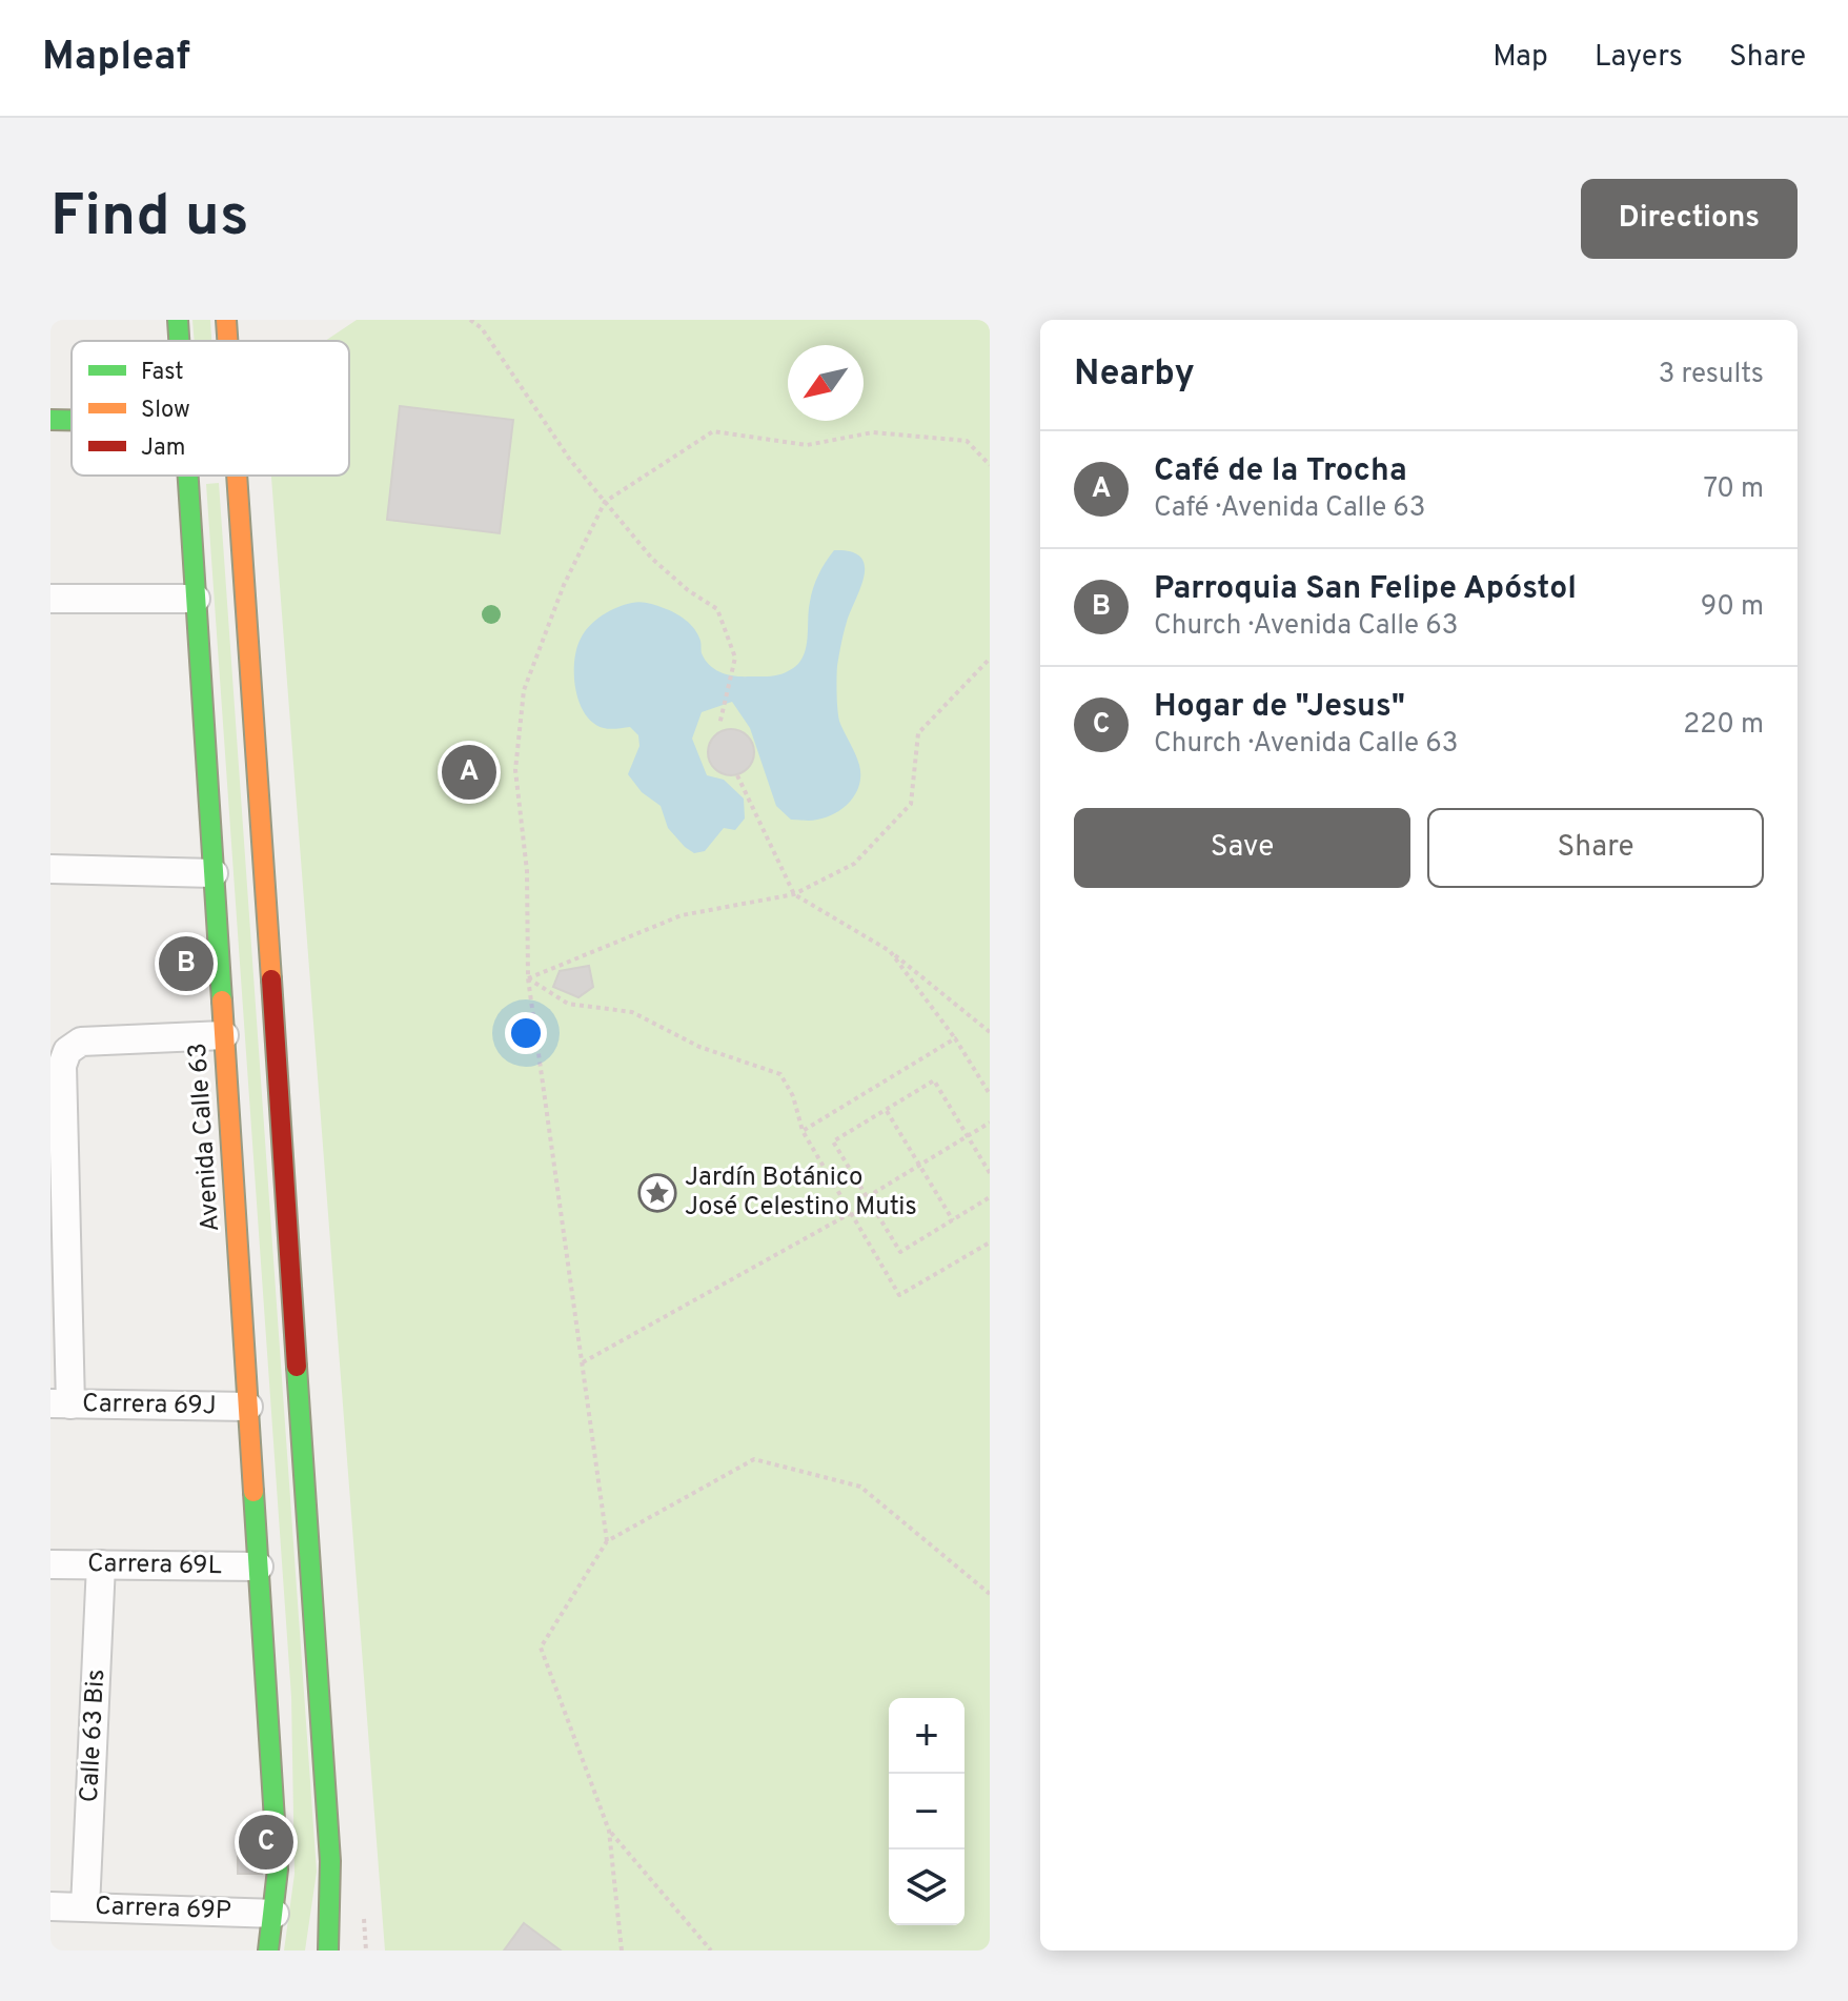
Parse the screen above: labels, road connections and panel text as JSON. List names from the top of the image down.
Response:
{
  "streets": {
    "main road": ["Avenida Calle 63"],
    "street": [
      "Carrera 69J",
      "Carrera 69L",
      "Calle 63 Bis",
      "Carrera 69P"
    ]
  },
  "crossings": [
    ["Avenida Calle 63", "Carrera 69J"],
    ["Avenida Calle 63", "Carrera 69L"],
    ["Avenida Calle 63", "Carrera 69P"],
    ["Carrera 69L", "Calle 63 Bis"],
    ["Calle 63 Bis", "Carrera 69P"]
  ],
  "places": {
    "place": ["Jardín Botánico José Celestino Mutis"]
  },
  "legend": ["Fast", "Slow", "Jam"],
  "north": "bottom left",
  "page": {
    "header": "Mapleaf",
    "nav": ["Map", "Layers", "Share"],
    "buttons": [
      "Directions",
      ["Save", "Share"]
    ],
    "title": "Find us",
    "heading": ["Nearby", "3 results"],
    "list": [
      {
        "mark": "A",
        "name": "Café de la Trocha",
        "note": "Café · Avenida Calle 63",
        "value": "70 m"
      },
      {
        "mark": "B",
        "name": "Parroquia San Felipe Apóstol",
        "note": "Church · Avenida Calle 63",
        "value": "90 m"
      },
      {
        "mark": "C",
        "name": "Hogar de \"Jesus\"",
        "note": "Church · Avenida Calle 63",
        "value": "220 m"
      }
    ],
    "pins": ["A", "B", "C"],
    "map_buttons": ["+", "−"]
  }
}
